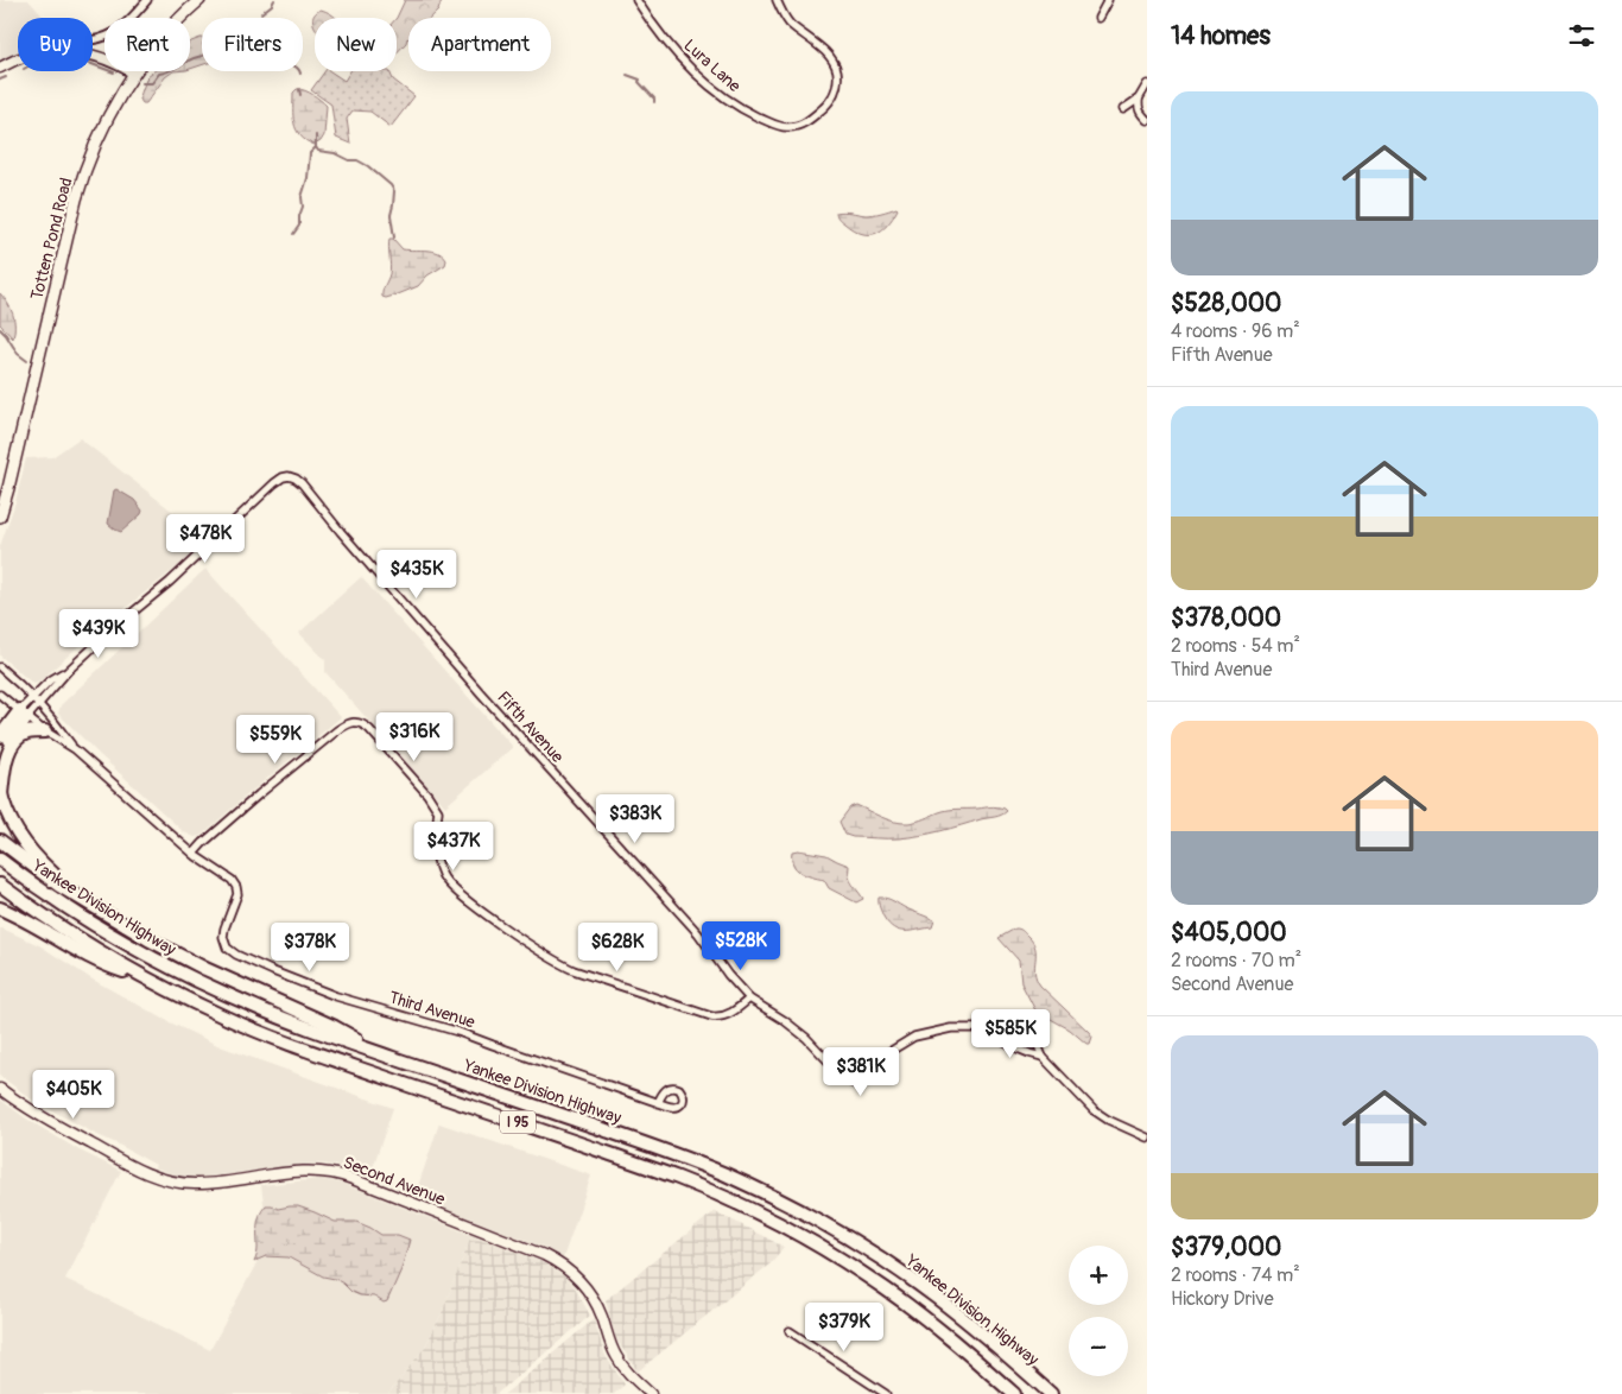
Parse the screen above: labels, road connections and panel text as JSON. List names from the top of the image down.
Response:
{
  "streets": {
    "highway": ["Yankee Division Highway", "I 95"],
    "main road": ["Totten Pond Road"],
    "street": [
      "Lura Lane",
      "Fifth Avenue",
      "Third Avenue",
      "Second Avenue"
    ]
  },
  "page": {
    "heading": "14 homes",
    "chip": [
      "Buy",
      "Rent",
      "Filters",
      "New",
      "Apartment"
    ],
    "list": [
      {
        "name": "$528,000",
        "note": "4 rooms · 96 m² · Fifth Avenue"
      },
      {
        "name": "$378,000",
        "note": "2 rooms · 54 m² · Third Avenue"
      },
      {
        "name": "$405,000",
        "note": "2 rooms · 70 m² · Second Avenue"
      },
      {
        "name": "$379,000",
        "note": "2 rooms · 74 m² · Hickory Drive"
      }
    ],
    "price": [
      "$478K",
      "$435K",
      "$439K",
      "$316K",
      "$559K",
      "$383K",
      "$437K",
      "$528K",
      "$378K",
      "$628K",
      "$585K",
      "$381K",
      "$405K",
      "$379K"
    ],
    "map_buttons": ["+", "−"]
  }
}
